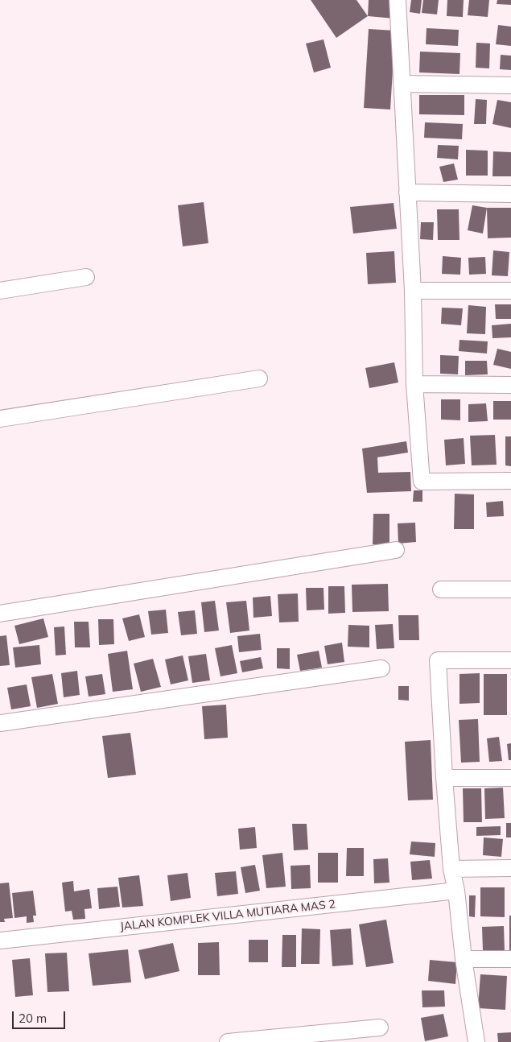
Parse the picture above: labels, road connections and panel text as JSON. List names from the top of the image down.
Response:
{
  "streets": {
    "street": ["JALAN KOMPLEK VILLA MUTIARA MAS 2"]
  },
  "scale_bar": "20 m"
}
